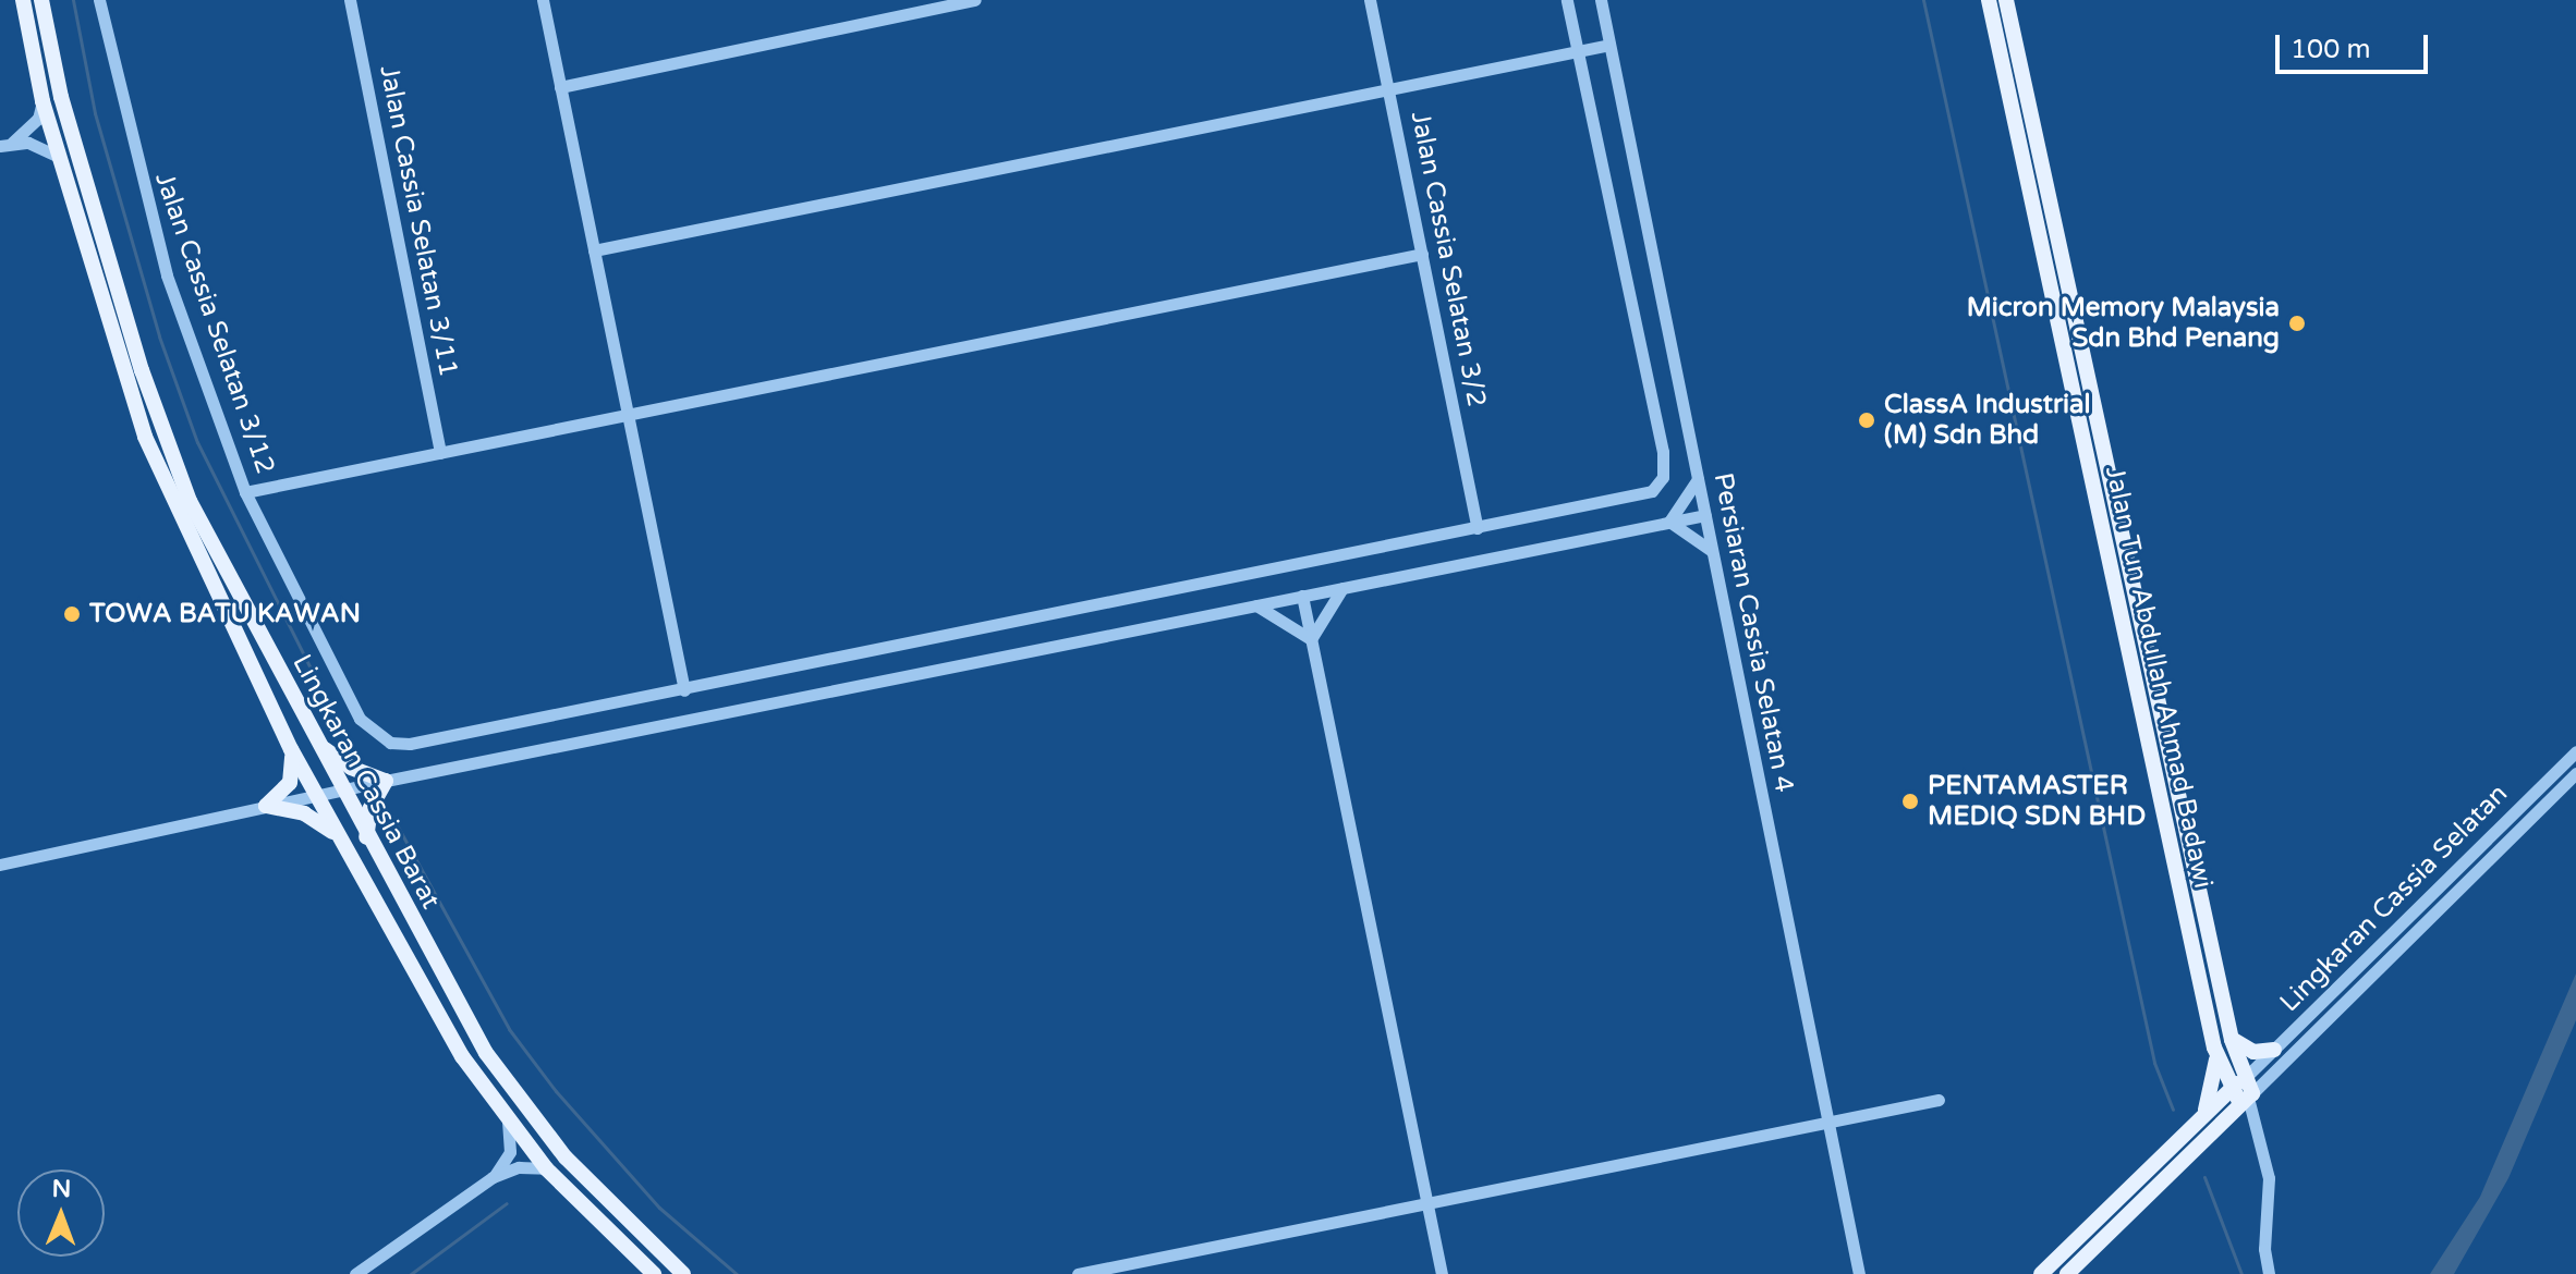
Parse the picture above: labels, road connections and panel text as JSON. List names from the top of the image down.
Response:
{
  "streets": {
    "main road": ["Jalan Tun Abdullah Ahmad Badawi", "Lingkaran Cassia Barat"],
    "street": [
      "Jalan Cassia Selatan 3/11",
      "Jalan Cassia Selatan 3/2",
      "Jalan Cassia Selatan 3/12",
      "Persiaran Cassia Selatan 4",
      "Lingkaran Cassia Selatan"
    ]
  },
  "crossings": [
    ["Jalan Cassia Selatan 3/2", "Jalan Cassia Selatan 3/12"],
    ["Jalan Tun Abdullah Ahmad Badawi", "Lingkaran Cassia Selatan"]
  ],
  "places": [
    "Micron Memory Malaysia Sdn Bhd Penang",
    "ClassA Industrial (M) Sdn Bhd",
    "TOWA BATU KAWAN",
    "PENTAMASTER MEDIQ SDN BHD"
  ],
  "scale_bar": "100 m",
  "north": "top"
}
